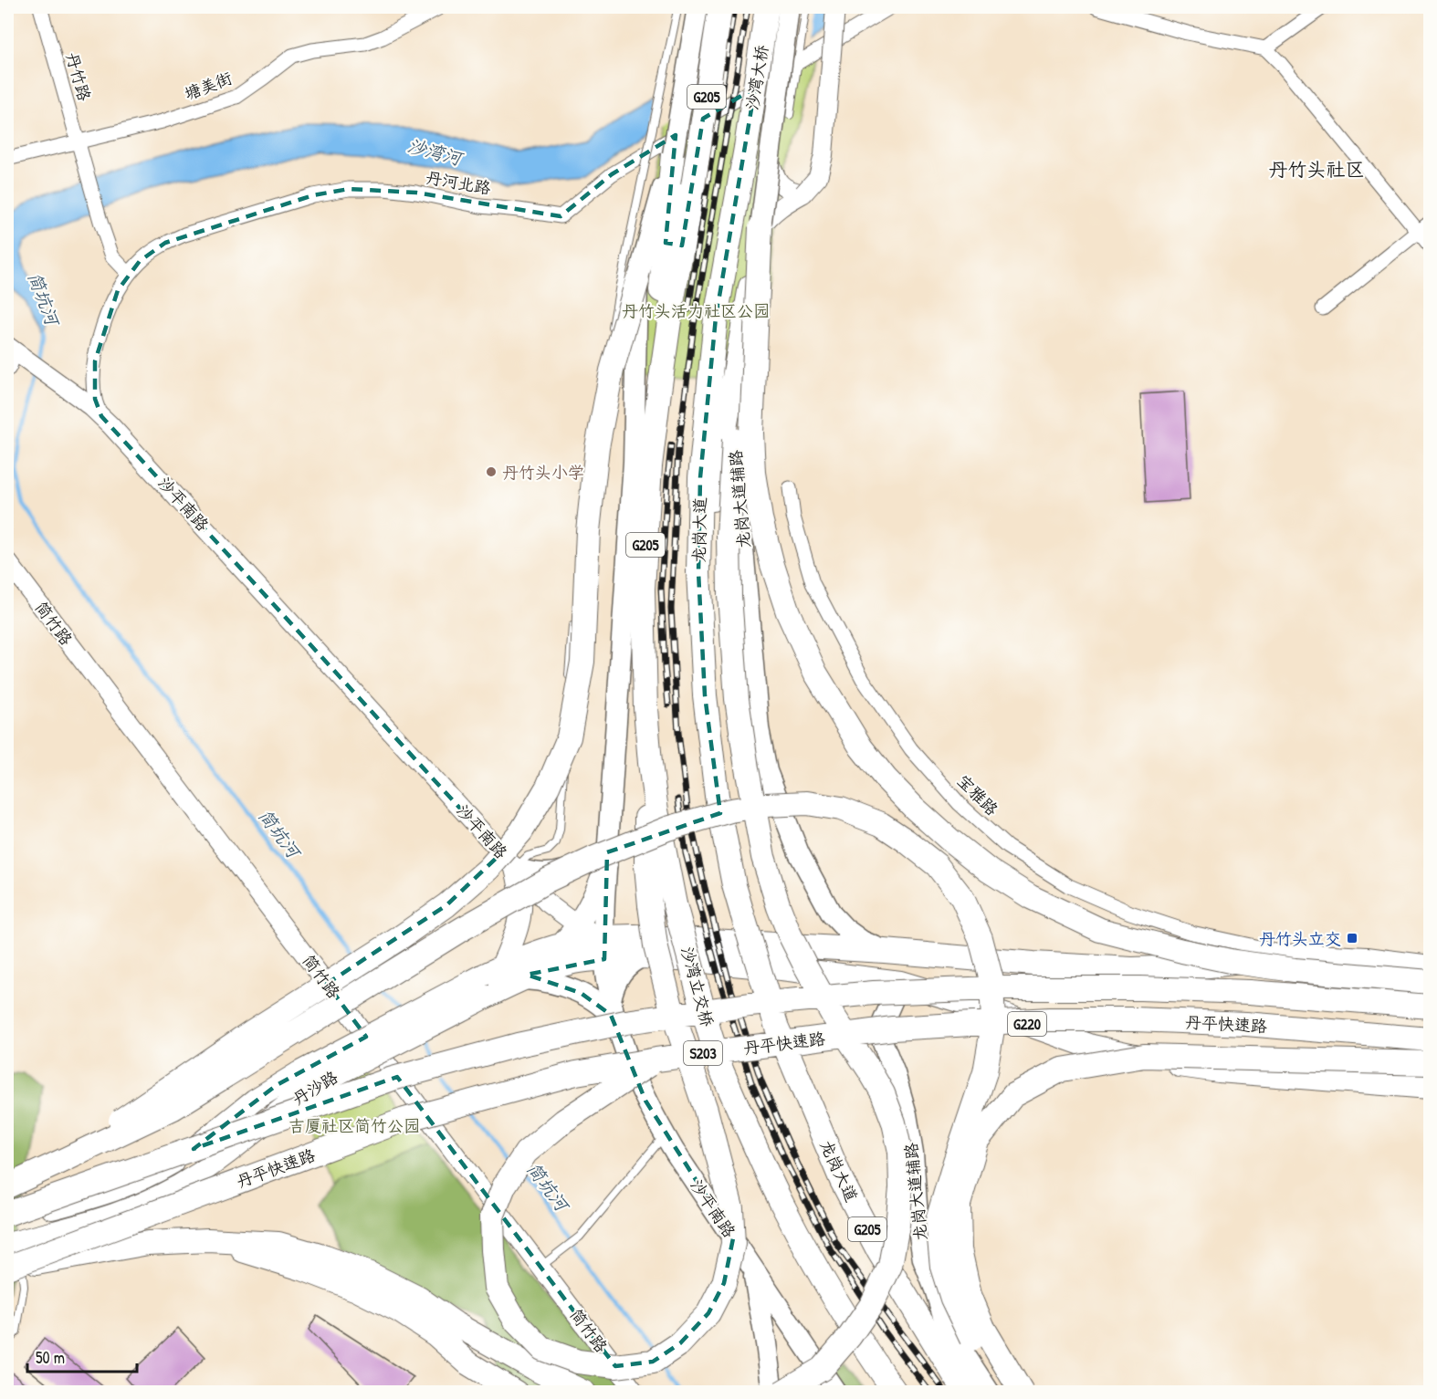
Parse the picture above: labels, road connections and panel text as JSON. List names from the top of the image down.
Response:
{
  "streets": {
    "highway": [
      "沙湾大桥",
      "G205",
      "龙岗大道",
      "沙湾立交桥",
      "G220",
      "丹平快速路",
      "S203"
    ],
    "main road": ["龙岗大道辅路", "沙平南路", "丹沙路"],
    "street": [
      "丹竹路",
      "塘美街",
      "丹河北路",
      "简竹路",
      "宝雅路"
    ]
  },
  "crossings": [
    ["丹竹路", "塘美街"],
    ["丹竹路", "丹河北路"],
    ["沙湾大桥", "龙岗大道"],
    ["G205", "沙湾立交桥"],
    ["丹河北路", "沙平南路"],
    ["龙岗大道辅路", "G220"],
    ["沙平南路", "G220"],
    ["沙平南路", "丹沙路"],
    ["G220", "丹沙路"]
  ],
  "districts": ["丹竹头社区"],
  "water": ["沙湾河", "简坑河"],
  "parks": ["丹竹头活力社区公园", "吉厦社区简竹公园"],
  "places": {
    "other": ["丹竹头小学"],
    "transit": ["丹竹头立交"]
  },
  "scale_bar": "50 m"
}
